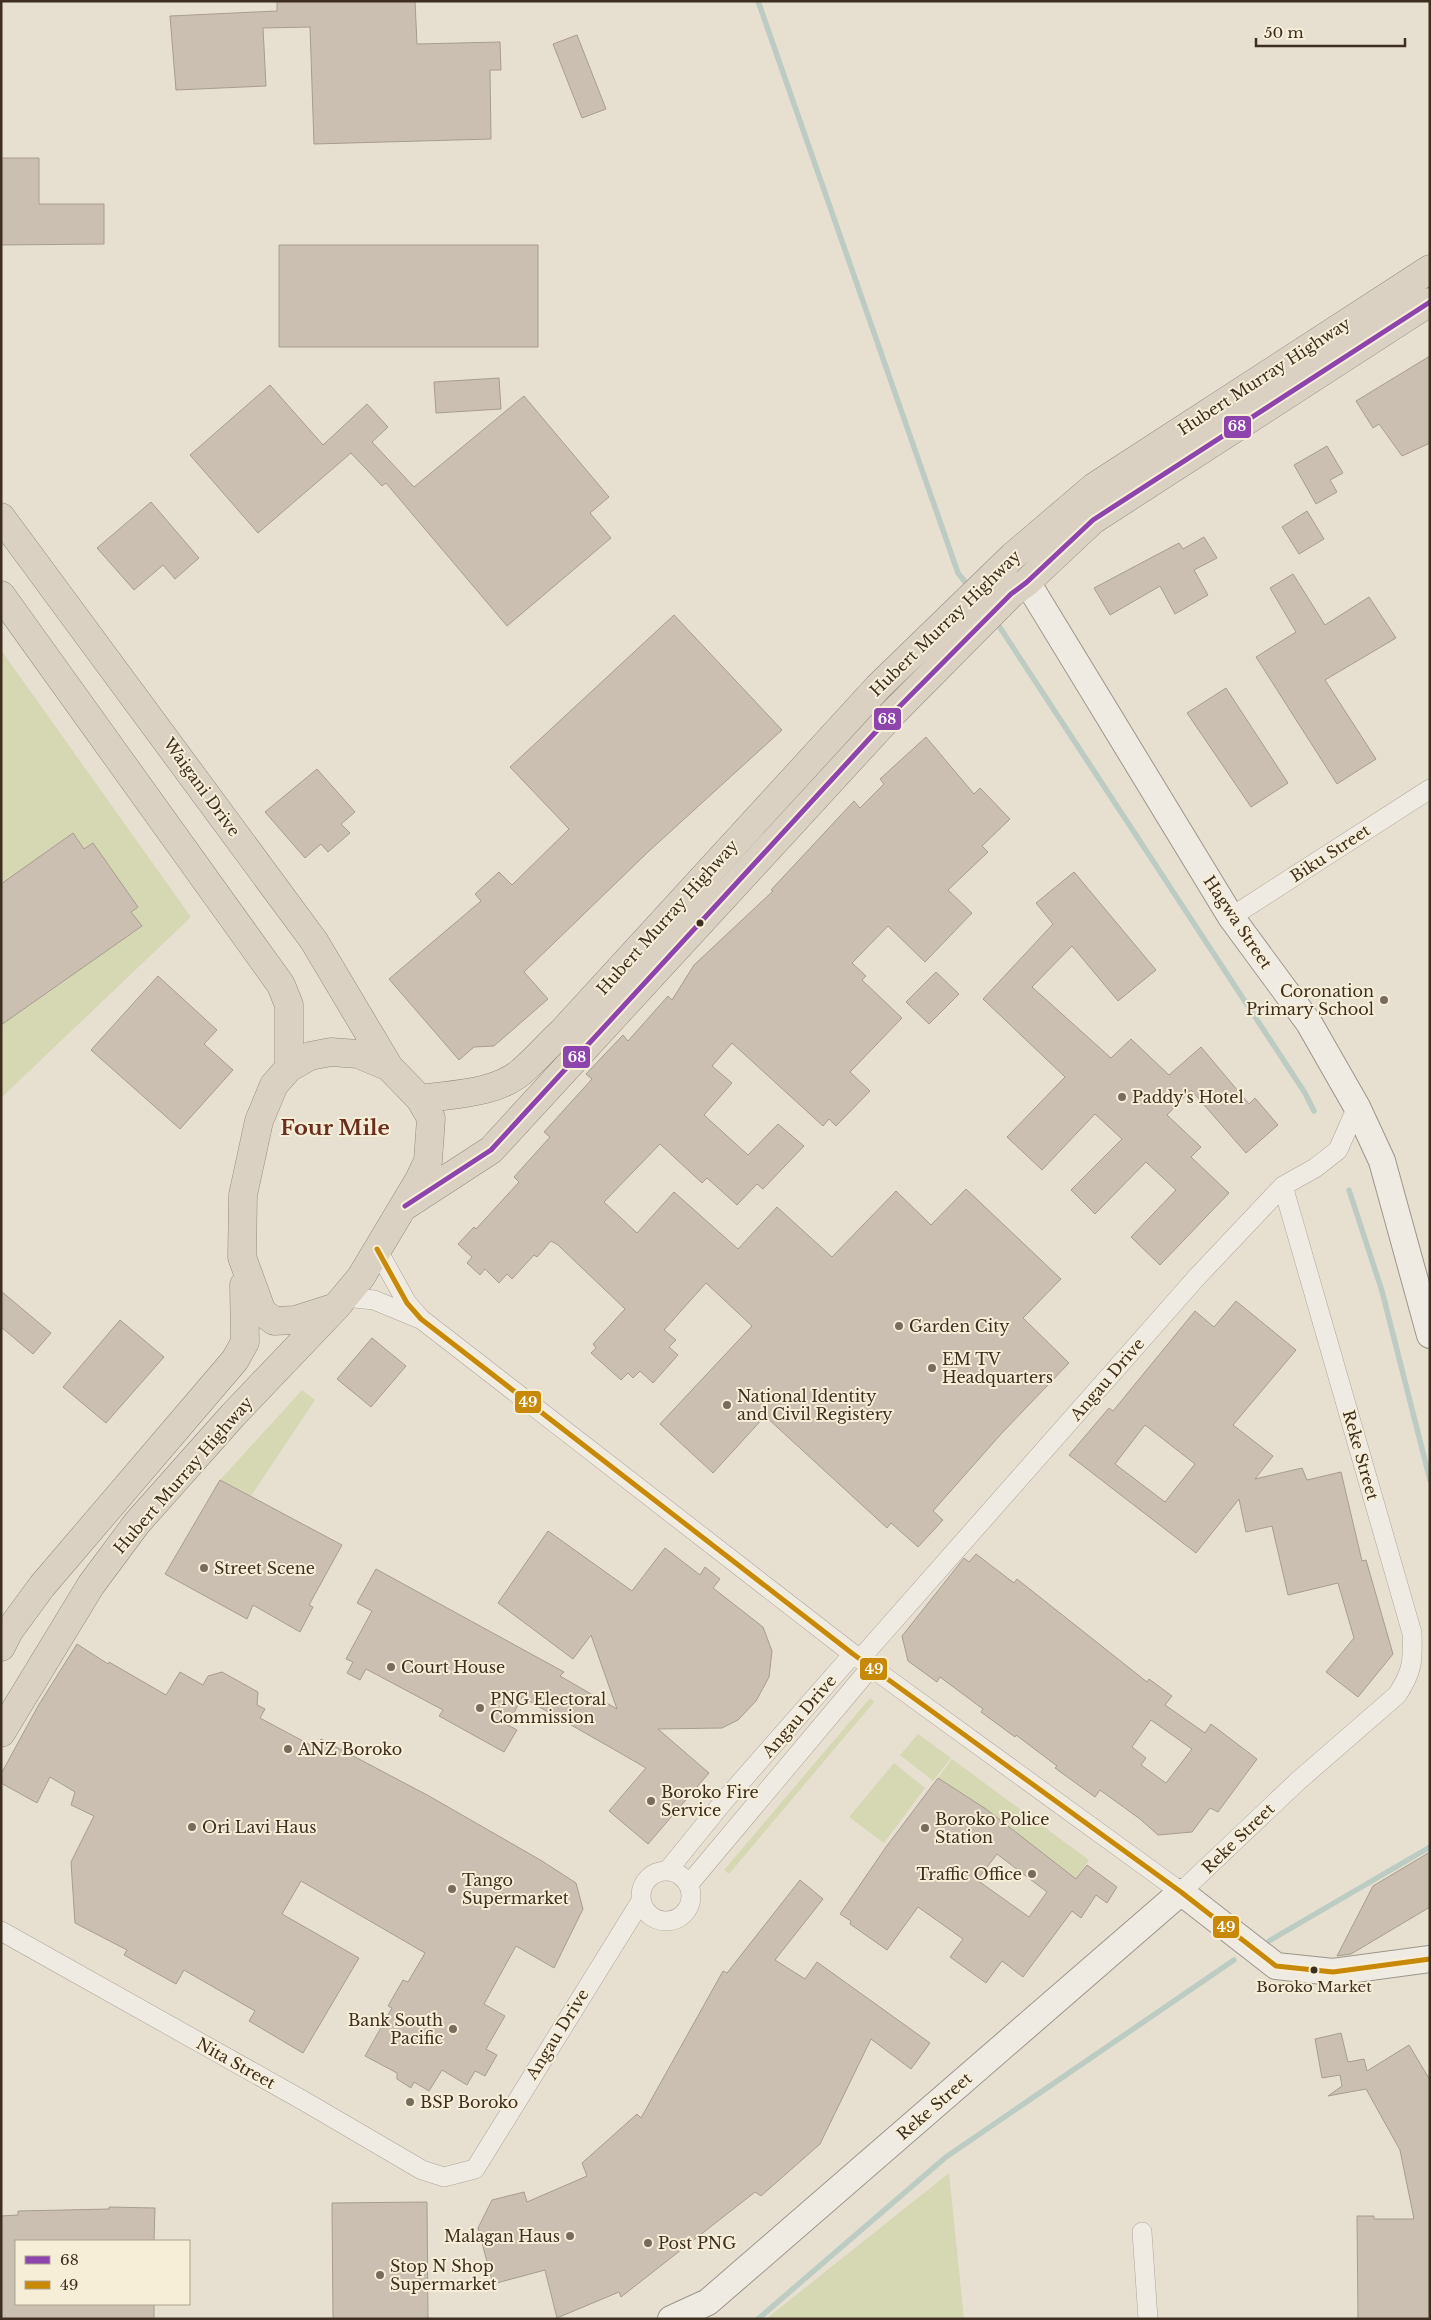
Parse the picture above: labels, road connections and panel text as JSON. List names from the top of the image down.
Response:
{
  "streets": {
    "highway": ["Hubert Murray Highway", "Waigani Drive"],
    "street": [
      "Biku Street",
      "Hagwa Street",
      "Angau Drive",
      "Reke Street",
      "Nita Street"
    ]
  },
  "crossings": [
    ["Hubert Murray Highway", "Hagwa Street"],
    ["Biku Street", "Hagwa Street"],
    ["Hagwa Street", "Angau Drive"],
    ["Angau Drive", "Reke Street"],
    ["Angau Drive", "Nita Street"]
  ],
  "districts": ["Four Mile"],
  "places": [
    "Coronation Primary School",
    "Paddy's Hotel",
    "Garden City",
    "EM TV Headquarters",
    "National Identity and Civil Registery",
    "Street Scene",
    "Court House",
    "PNG Electoral Commission",
    "ANZ Boroko",
    "Boroko Fire Service",
    "Ori Lavi Haus",
    "Boroko Police Station",
    "Traffic Office",
    "Tango Supermarket",
    "Boroko Market",
    "Bank South Pacific",
    "BSP Boroko",
    "Malagan Haus",
    "Post PNG",
    "Stop N Shop Supermarket"
  ],
  "lines": ["transit line 68", "transit line 49"],
  "legend": ["68", "49"],
  "scale_bar": "50 m"
}
